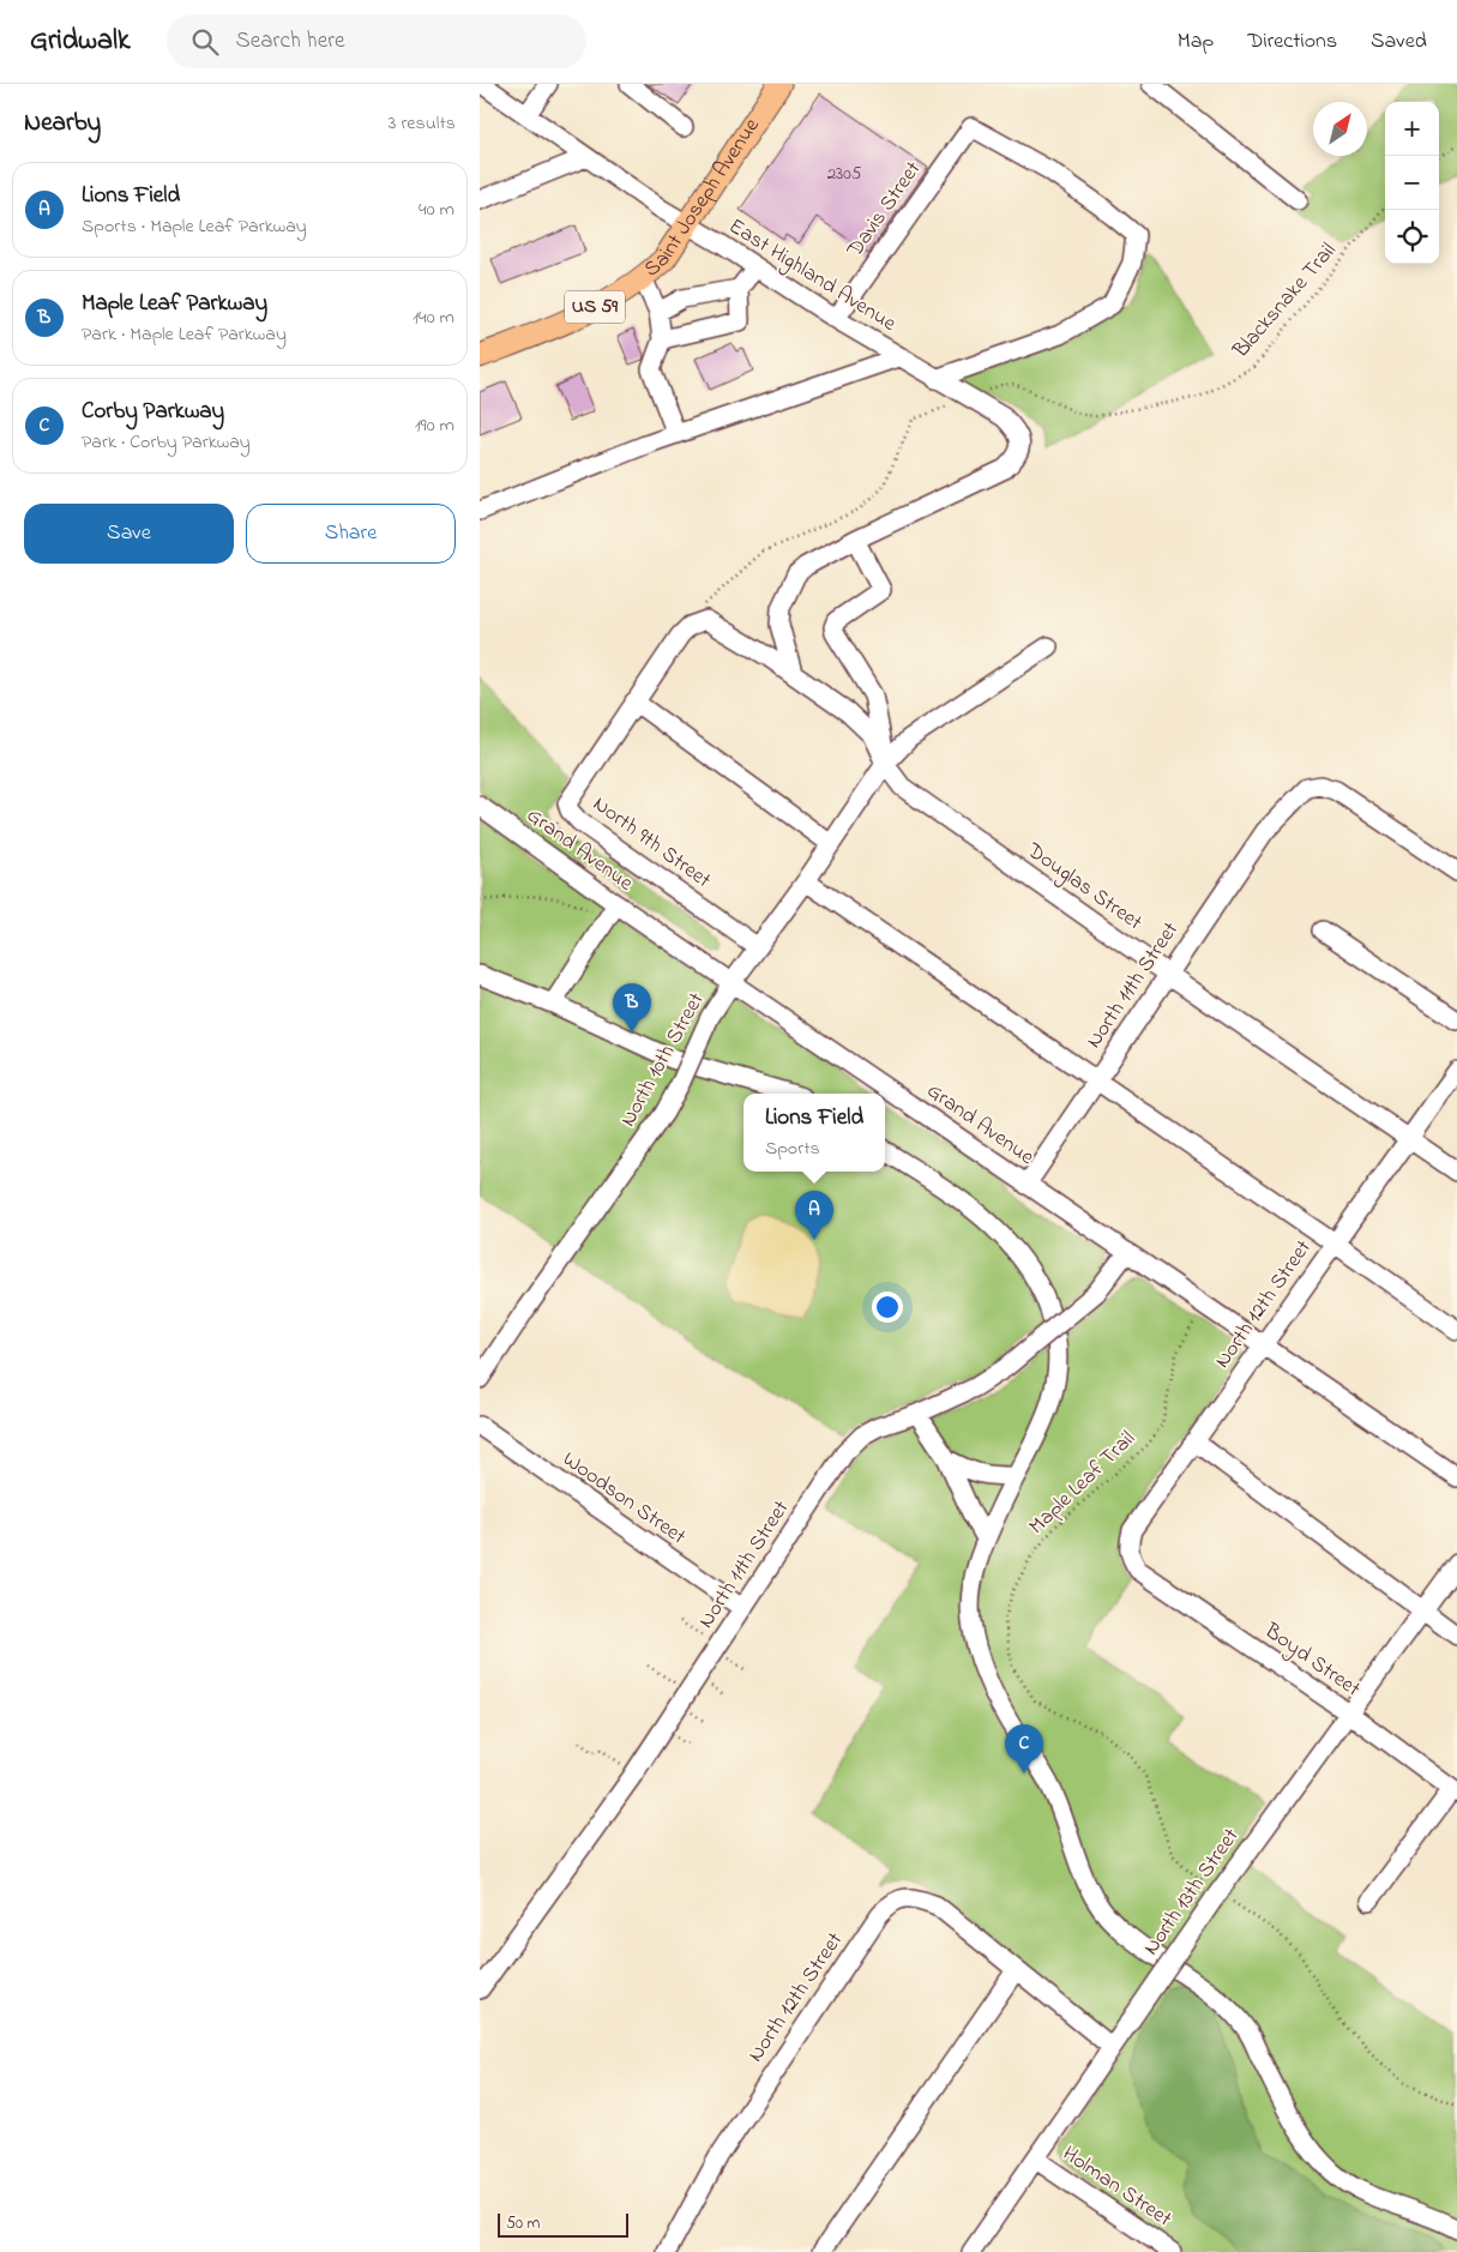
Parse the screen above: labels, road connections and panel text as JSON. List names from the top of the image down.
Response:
{
  "streets": {
    "main road": ["Saint Joseph Avenue", "US 59"],
    "street": [
      "Davis Street",
      "East Highland Avenue",
      "North 9th Street",
      "Grand Avenue",
      "Douglas Street",
      "North 11th Street",
      "North 10th Street",
      "North 12th Street",
      "Woodson Street",
      "Boyd Street",
      "North 13th Street",
      "Holman Street"
    ],
    "path": ["Blacksnake Trail", "Maple Leaf Trail"]
  },
  "crossings": [
    ["Saint Joseph Avenue", "East Highland Avenue"],
    ["Davis Street", "East Highland Avenue"],
    ["North 9th Street", "Douglas Street"],
    ["North 9th Street", "North 10th Street"],
    ["Grand Avenue", "North 11th Street"],
    ["Grand Avenue", "North 10th Street"],
    ["Grand Avenue", "North 12th Street"],
    ["Douglas Street", "North 11th Street"],
    ["Douglas Street", "North 10th Street"],
    ["Douglas Street", "North 12th Street"],
    ["North 11th Street", "Woodson Street"],
    ["North 12th Street", "Boyd Street"],
    ["Maple Leaf Trail", "North 13th Street"],
    ["Boyd Street", "North 13th Street"],
    ["North 13th Street", "Holman Street"]
  ],
  "house_numbers": ["2305"],
  "scale_bar": "50 m",
  "north": "top right",
  "page": {
    "header": "Gridwalk",
    "search": "Search here",
    "nav": ["Map", "Directions", "Saved"],
    "heading": ["Nearby", "3 results"],
    "map_buttons": ["+", "−"],
    "list": [
      {
        "mark": "A",
        "name": "Lions Field",
        "note": "Sports · Maple Leaf Parkway",
        "value": "40 m"
      },
      {
        "mark": "B",
        "name": "Maple Leaf Parkway",
        "note": "Park · Maple Leaf Parkway",
        "value": "140 m"
      },
      {
        "mark": "C",
        "name": "Corby Parkway",
        "note": "Park · Corby Parkway",
        "value": "190 m"
      }
    ],
    "buttons": ["Save", "Share"],
    "pins": ["B", "A", "C"],
    "popup": ["Lions Field", "Sports"],
    "scale": "50 m"
  }
}
